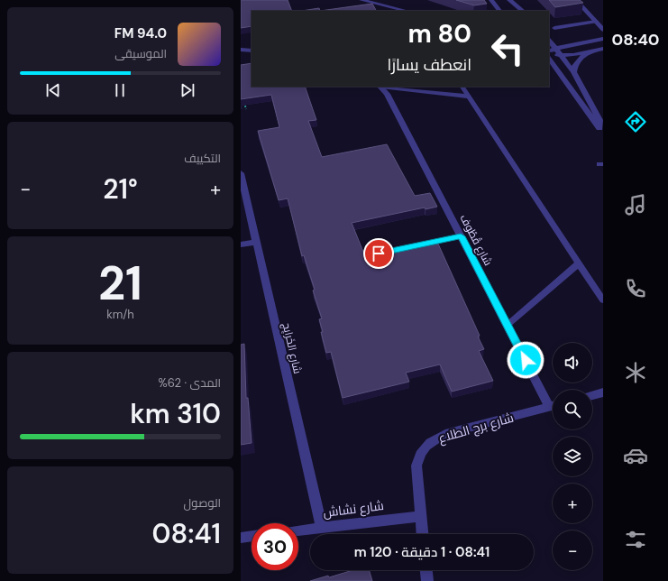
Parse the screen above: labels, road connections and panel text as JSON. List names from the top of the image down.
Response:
{
  "streets": {
    "street": [
      "شارع قُطُوف",
      "شارع الخَرايِج",
      "شارع برج الطلاع",
      "شارع نشاش"
    ]
  },
  "crossings": [
    ["شارع الخَرايِج", "شارع نشاش"],
    ["شارع برج الطلاع", "شارع نشاش"]
  ],
  "page": {
    "tabs": "08:40",
    "turn": ["80 m", "انعطف يسارًا"],
    "song": ["94.0 FM", "الموسيقى"],
    "tile": [
      "التكييف",
      ["21", "km/h"],
      ["المدى · 62%", "310 km"],
      ["الوصول", "08:41"]
    ],
    "heat": ["−", "21°", "+"],
    "map_buttons": ["+", "−"],
    "limit": "30",
    "trip": "08:41 · 1 دقيقة · 120 m"
  }
}
